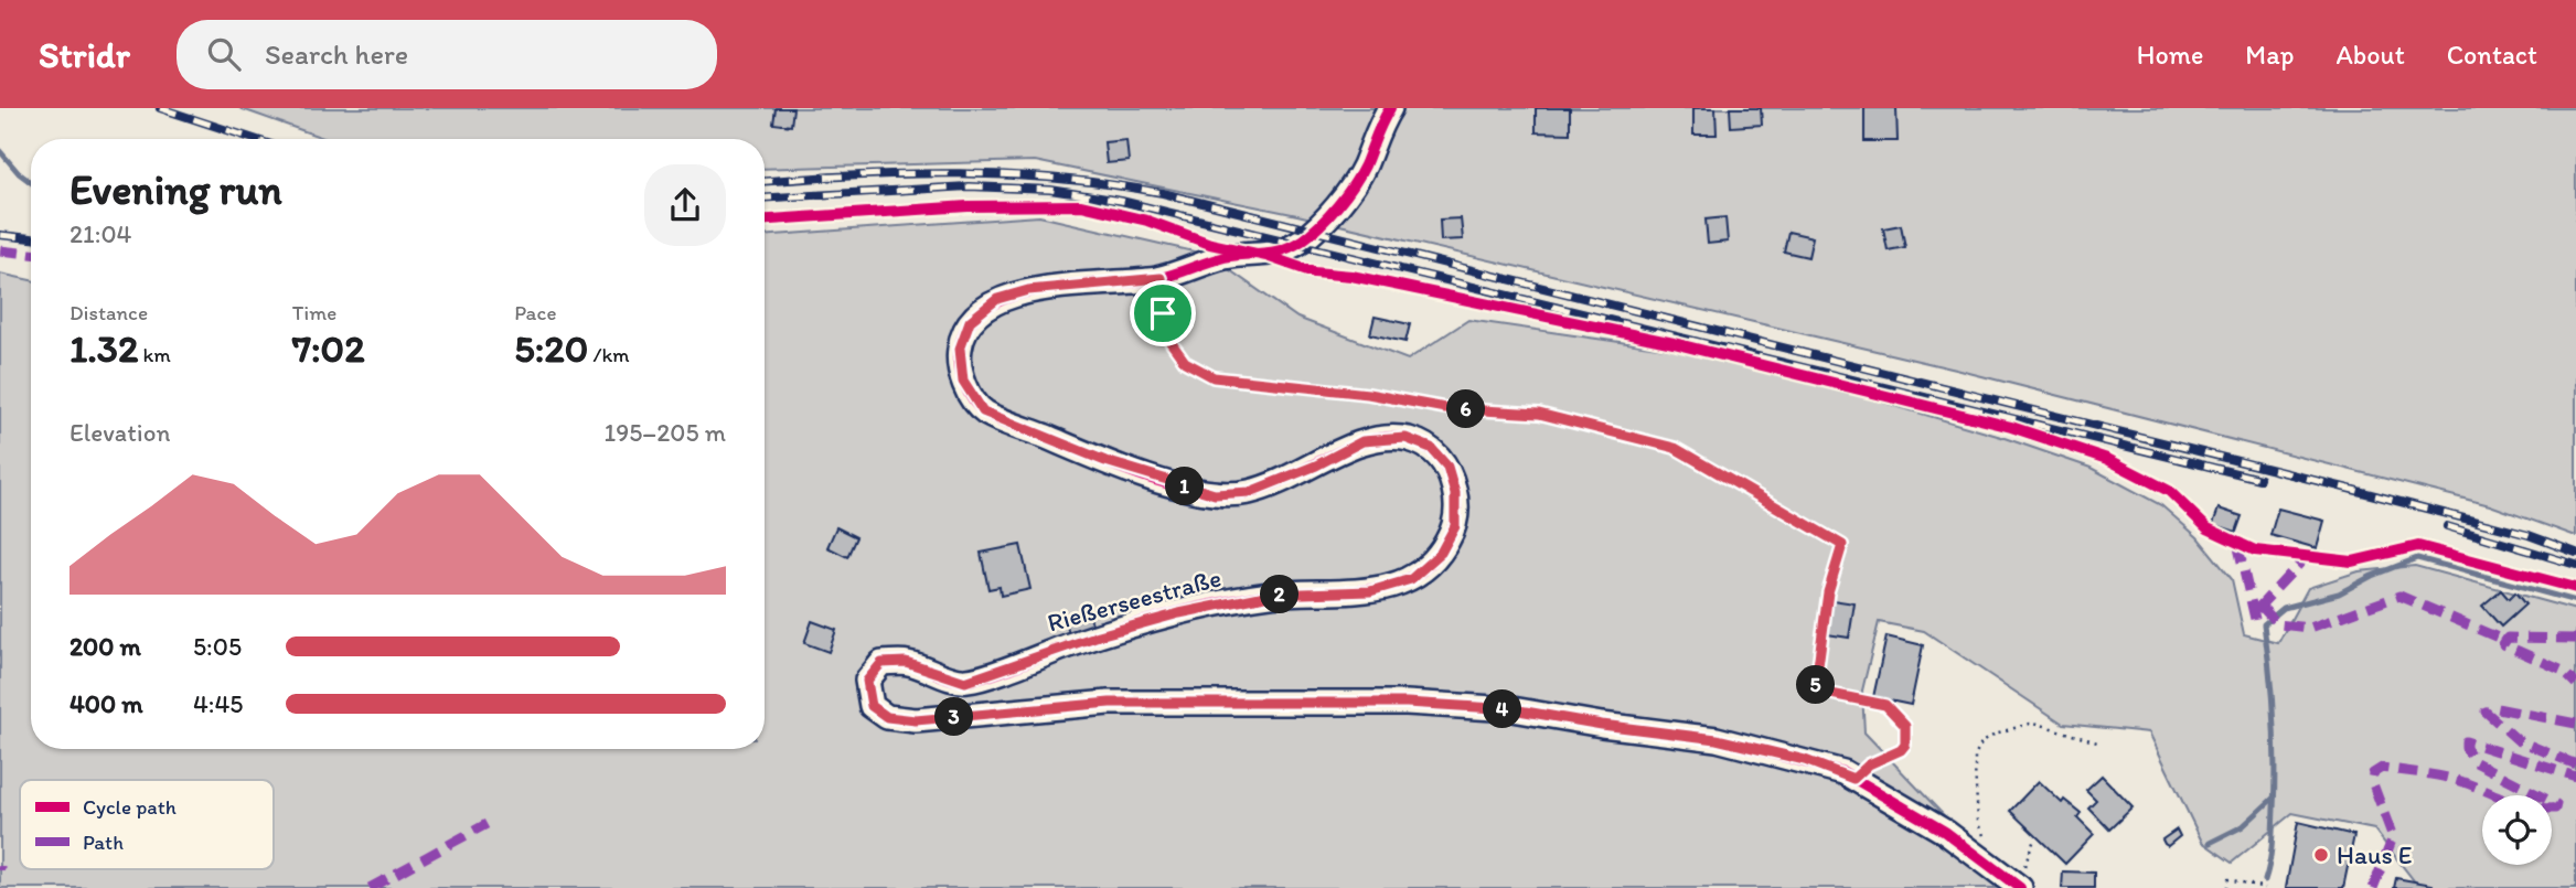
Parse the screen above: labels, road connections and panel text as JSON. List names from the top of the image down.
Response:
{
  "streets": {
    "street": ["Rießerseestraße"]
  },
  "places": ["Haus E"],
  "legend": ["Cycle path", "Path"],
  "page": {
    "header": "Stridr",
    "search": "Search here",
    "nav": [
      "Home",
      "Map",
      "About",
      "Contact"
    ],
    "heading": ["Evening run", "21:04"],
    "stats": [
      ["Distance", "1.32 km"],
      ["Time", "7:02"],
      ["Pace", "5:20 /km"]
    ],
    "pins": [
      "6",
      "1",
      "2",
      "5",
      "4",
      "3"
    ],
    "chart": ["Elevation", "195–205 m"],
    "list": [
      {
        "name": "200 m",
        "note": "5:05"
      },
      {
        "name": "400 m",
        "note": "4:45"
      }
    ]
  }
}
